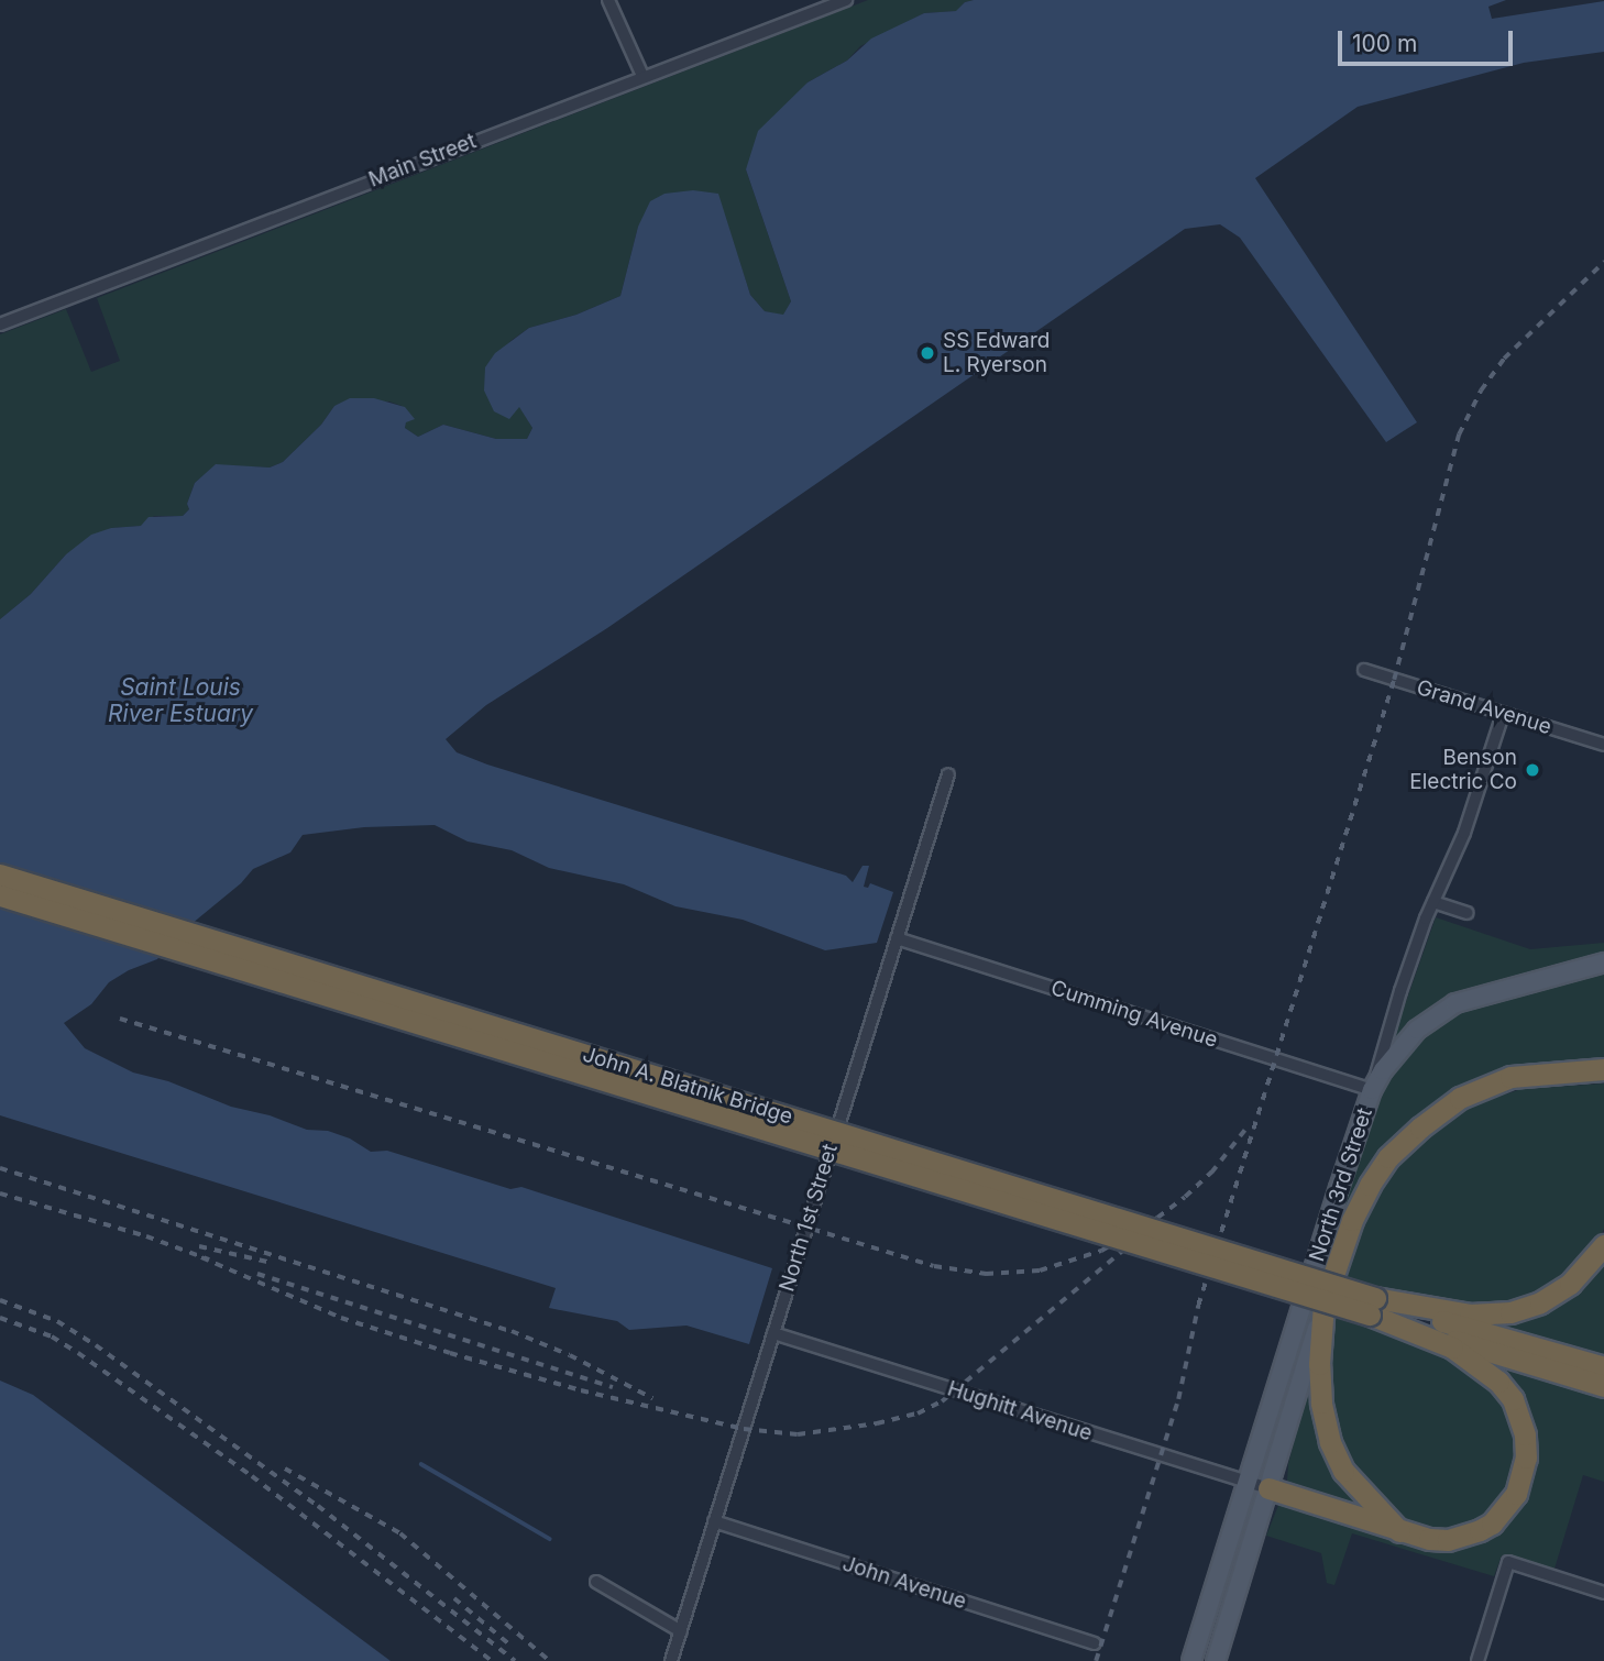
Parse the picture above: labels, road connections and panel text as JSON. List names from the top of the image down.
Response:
{
  "streets": {
    "highway": ["John A. Blatnik Bridge", "North 3rd Street"],
    "street": [
      "Main Street",
      "Grand Avenue",
      "Cumming Avenue",
      "North 1st Street",
      "Hughitt Avenue",
      "John Avenue"
    ]
  },
  "crossings": [
    ["Grand Avenue", "North 3rd Street"],
    ["Cumming Avenue", "North 3rd Street"],
    ["Cumming Avenue", "North 1st Street"],
    ["North 3rd Street", "Hughitt Avenue"],
    ["North 1st Street", "Hughitt Avenue"],
    ["North 1st Street", "John Avenue"]
  ],
  "water": ["Saint Louis River Estuary"],
  "places": ["SS Edward L. Ryerson", "Benson Electric Co"],
  "scale_bar": "100 m"
}
